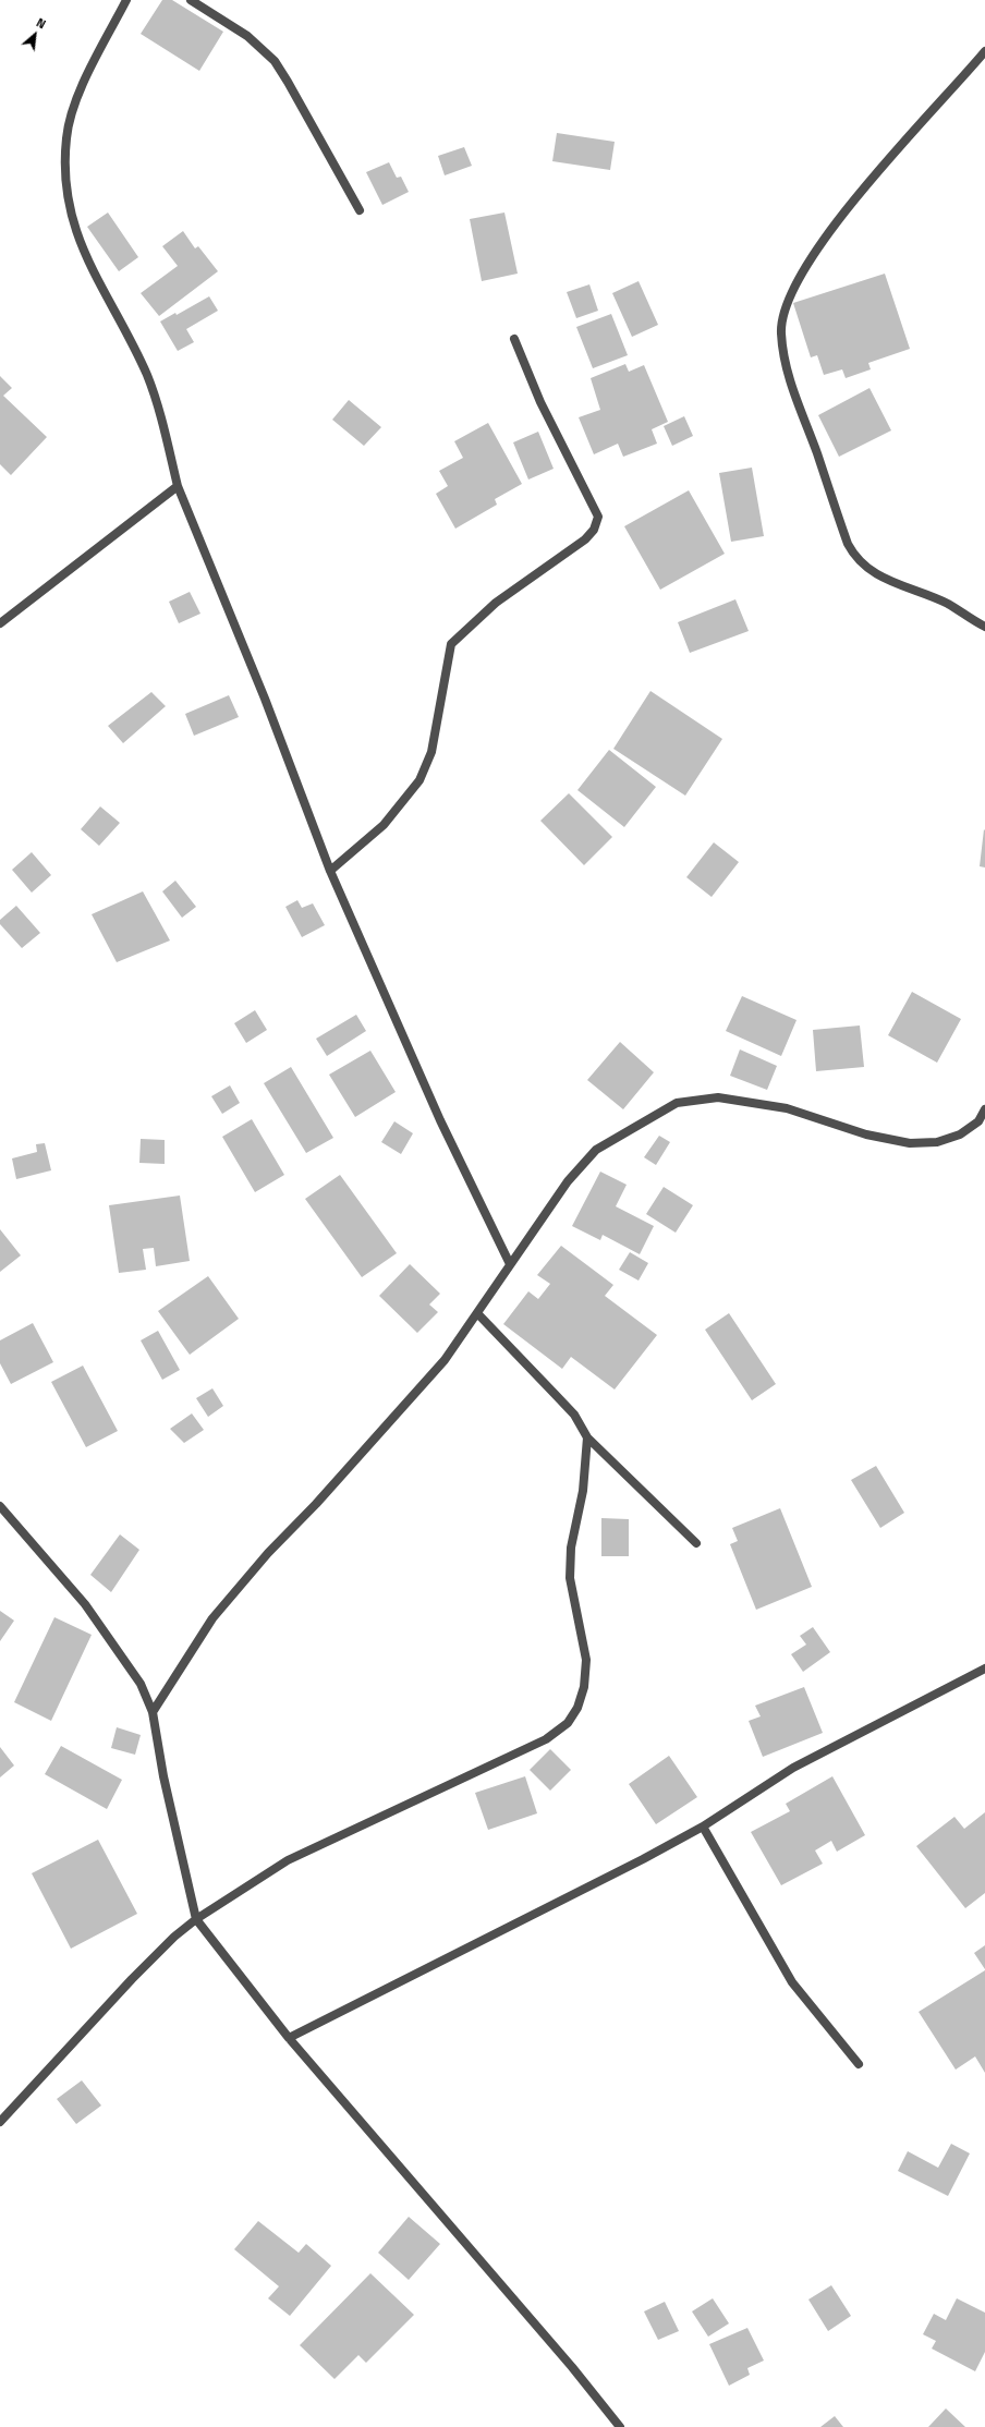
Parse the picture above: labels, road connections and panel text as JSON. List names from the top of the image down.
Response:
{
  "north": "top right"
}
